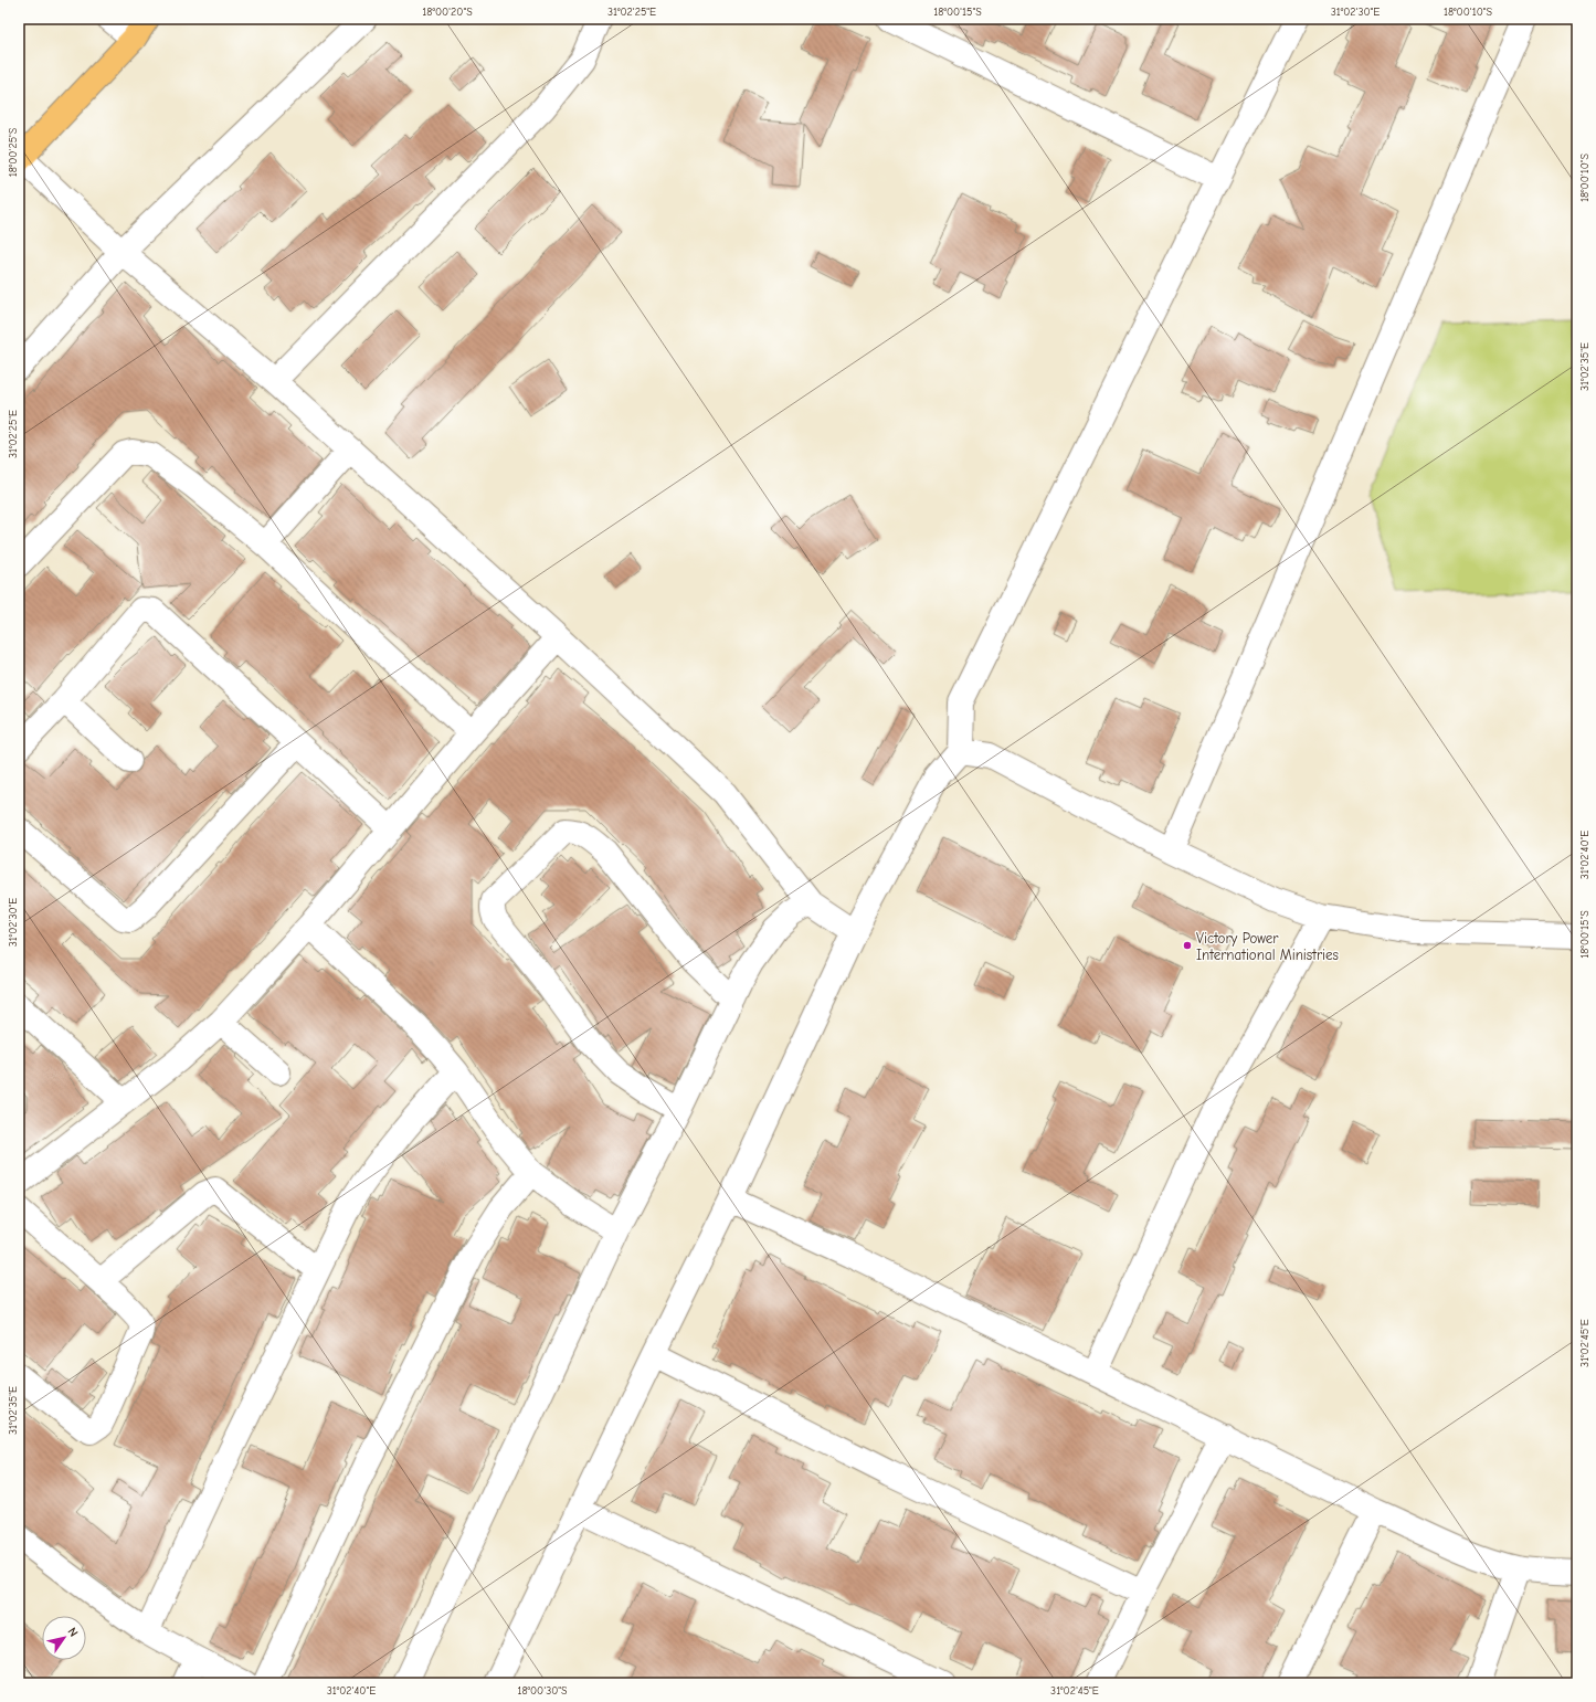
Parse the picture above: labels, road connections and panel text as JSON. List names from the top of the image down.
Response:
{
  "places": ["Victory Power International Ministries"],
  "north": "top right",
  "coordinates": [
    "18°00'20\"S",
    "31°02'25\"E",
    "18°00'15\"S",
    "31°02'30\"E",
    "18°00'10\"S",
    "18°00'25\"S",
    "31°02'35\"E",
    "31°02'40\"E",
    "31°02'45\"E",
    "18°00'30\"S"
  ]
}
